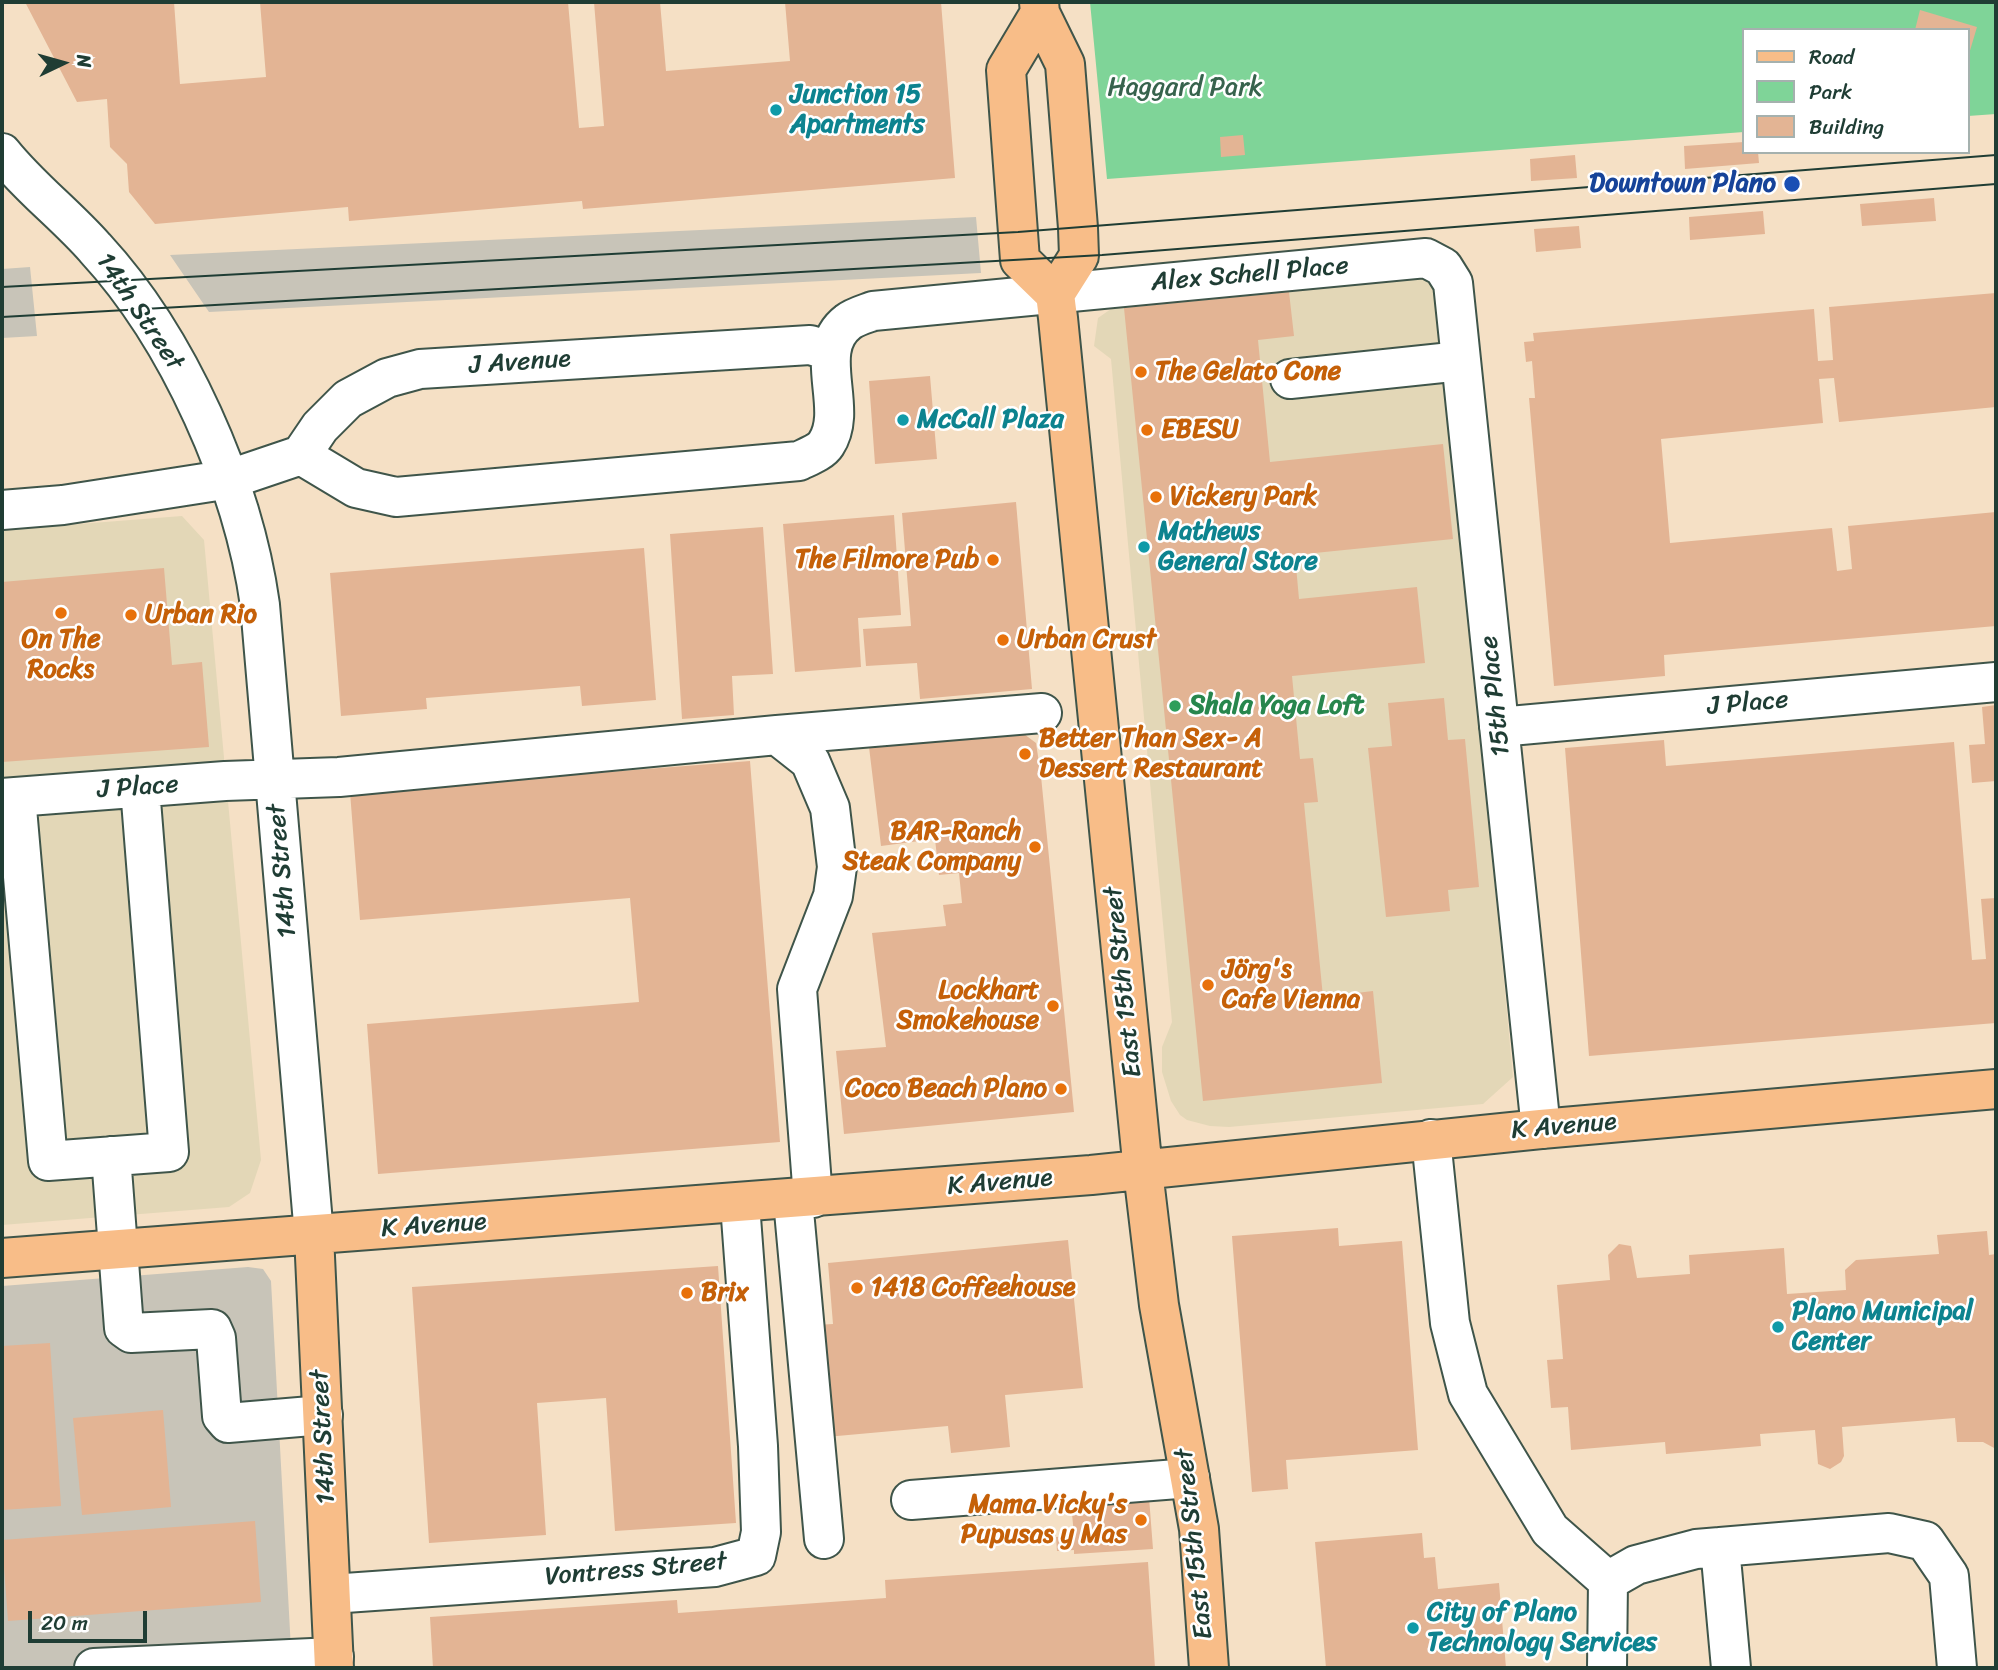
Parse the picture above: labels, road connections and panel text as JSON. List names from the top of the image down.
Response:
{
  "streets": {
    "main road": ["14th Street", "East 15th Street", "K Avenue"],
    "street": [
      "Alex Schell Place",
      "J Avenue",
      "15th Place",
      "J Place",
      "Vontress Street"
    ]
  },
  "crossings": [
    ["Alex Schell Place", "15th Place"],
    ["Alex Schell Place", "East 15th Street"],
    ["14th Street", "J Place"],
    ["14th Street", "K Avenue"],
    ["14th Street", "Vontress Street"],
    ["15th Place", "J Place"],
    ["15th Place", "K Avenue"],
    ["East 15th Street", "K Avenue"],
    ["K Avenue", "Vontress Street"]
  ],
  "parks": ["Haggard Park"],
  "places": [
    "Junction 15 Apartments",
    "Downtown Plano",
    "The Gelato Cone",
    "McCall Plaza",
    "EBESU",
    "Vickery Park",
    "Mathews General Store",
    "The Filmore Pub",
    "On The Rocks",
    "Urban Rio",
    "Urban Crust",
    "Shala Yoga Loft",
    "Better Than Sex- A Dessert Restaurant",
    "BAR-Ranch Steak Company",
    "Jörg's Cafe Vienna",
    "Lockhart Smokehouse",
    "Coco Beach Plano",
    "1418 Coffeehouse",
    "Brix",
    "Plano Municipal Center",
    "Mama Vicky's Pupusas y Mas",
    "City of Plano Technology Services"
  ],
  "legend": ["Road", "Park", "Building"],
  "scale_bar": "20 m",
  "north": "right"
}
